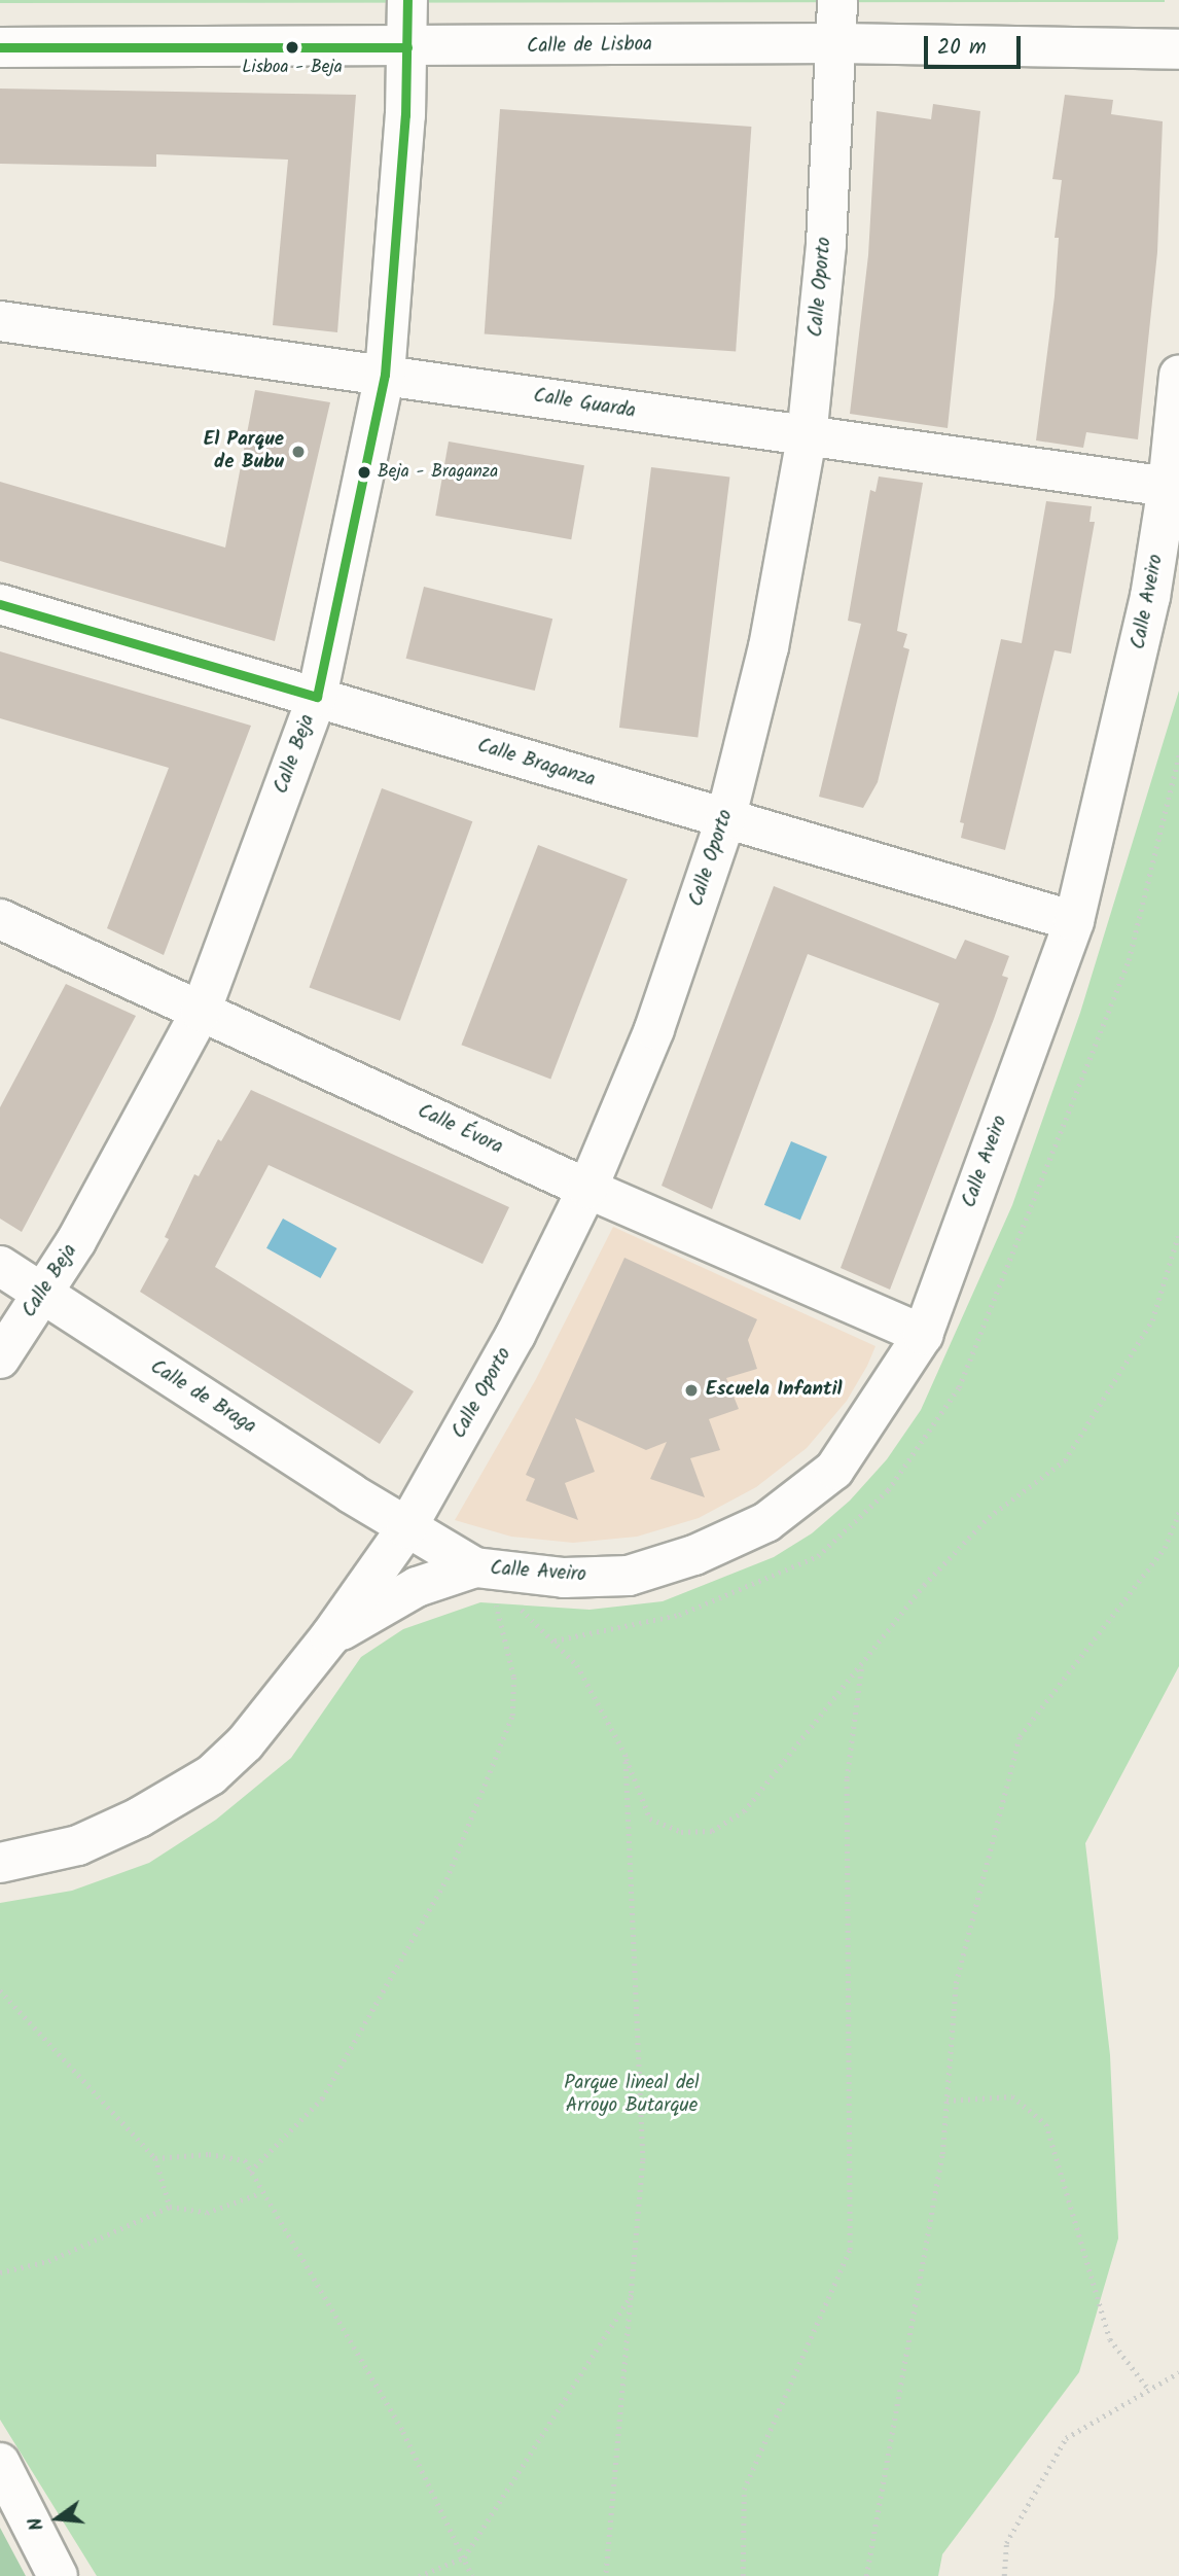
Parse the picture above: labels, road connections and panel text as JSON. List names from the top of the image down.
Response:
{
  "streets": {
    "street": [
      "Calle de Lisboa",
      "Calle Oporto",
      "Calle Guarda",
      "Calle Aveiro",
      "Calle Beja",
      "Calle Braganza",
      "Calle Évora",
      "Calle de Braga"
    ]
  },
  "crossings": [
    ["Calle de Lisboa", "Calle Oporto"],
    ["Calle de Lisboa", "Calle Beja"],
    ["Calle Oporto", "Calle Guarda"],
    ["Calle Oporto", "Calle Aveiro"],
    ["Calle Oporto", "Calle Braganza"],
    ["Calle Oporto", "Calle Évora"],
    ["Calle Oporto", "Calle de Braga"],
    ["Calle Guarda", "Calle Aveiro"],
    ["Calle Guarda", "Calle Beja"],
    ["Calle Aveiro", "Calle Braganza"],
    ["Calle Aveiro", "Calle Évora"],
    ["Calle Aveiro", "Calle de Braga"],
    ["Calle Beja", "Calle Braganza"],
    ["Calle Beja", "Calle Évora"],
    ["Calle Beja", "Calle de Braga"]
  ],
  "parks": ["Parque lineal del Arroyo Butarque"],
  "places": [
    "Lisboa - Beja",
    "El Parque de Bubu",
    "Beja - Braganza",
    "Escuela Infantil"
  ],
  "scale_bar": "20 m",
  "north": "left"
}
